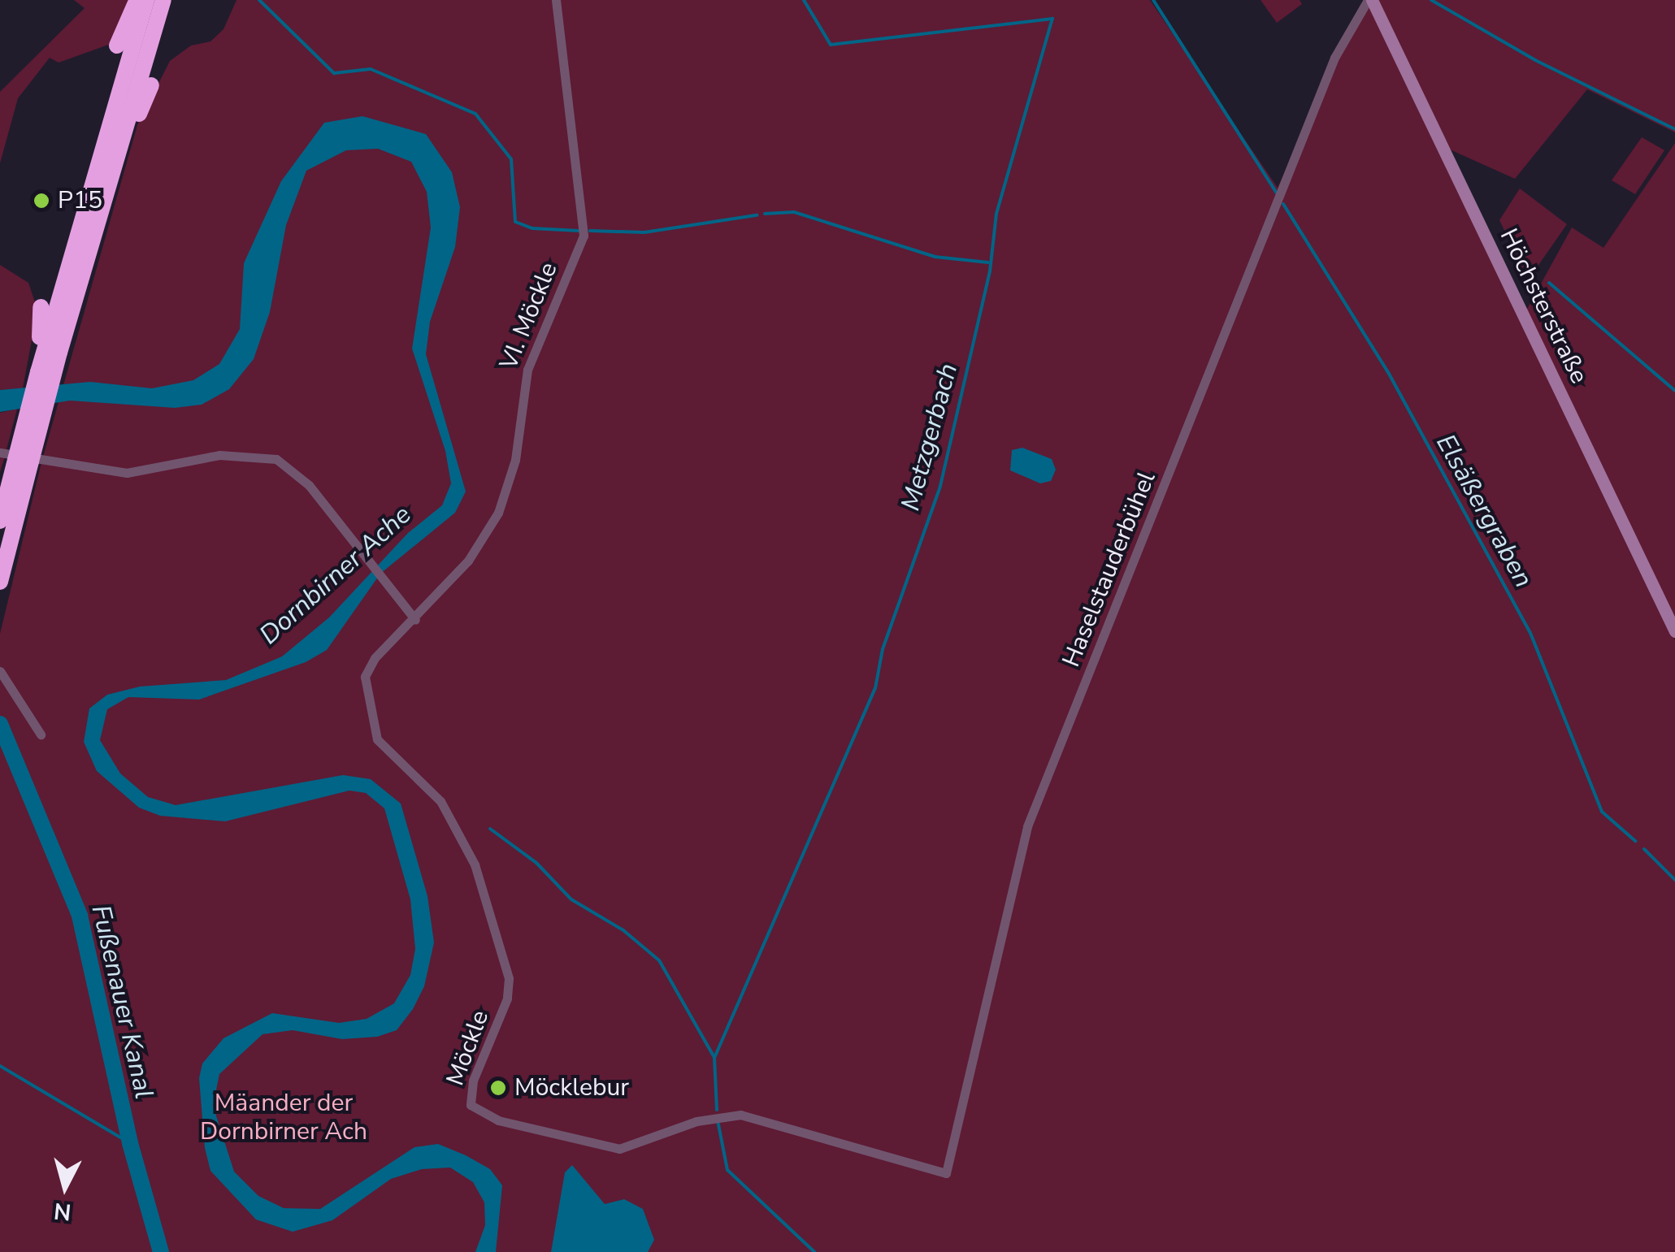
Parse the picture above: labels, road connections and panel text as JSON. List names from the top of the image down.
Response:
{
  "streets": {
    "main road": ["Höchsterstraße"],
    "street": ["VI. Möckle", "Haselstauderbühel", "Möckle"]
  },
  "crossings": [
    ["Höchsterstraße", "Haselstauderbühel"],
    ["VI. Möckle", "Möckle"],
    ["Haselstauderbühel", "Möckle"]
  ],
  "water": [
    "Metzgerbach",
    "Elsäßergraben",
    "Dornbirner Ache",
    "Fußenauer Kanal"
  ],
  "parks": ["Mäander der Dornbirner Ach"],
  "places": ["P15", "Möcklebur"],
  "north": "bottom"
}
